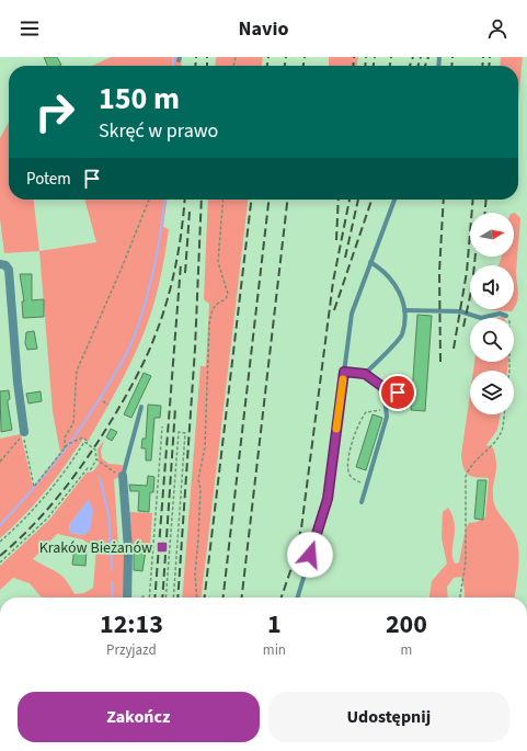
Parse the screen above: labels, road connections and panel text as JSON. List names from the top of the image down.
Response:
{
  "places": {
    "transit": ["Kraków Bieżanów"]
  },
  "north": "right",
  "page": {
    "header": "Navio",
    "turn": ["150 m", "Skręć w prawo"],
    "then": "Potem",
    "eta": [
      "12:13",
      "Przyjazd",
      "1",
      "min",
      "200",
      "m"
    ],
    "buttons": ["Zakończ", "Udostępnij"]
  }
}
